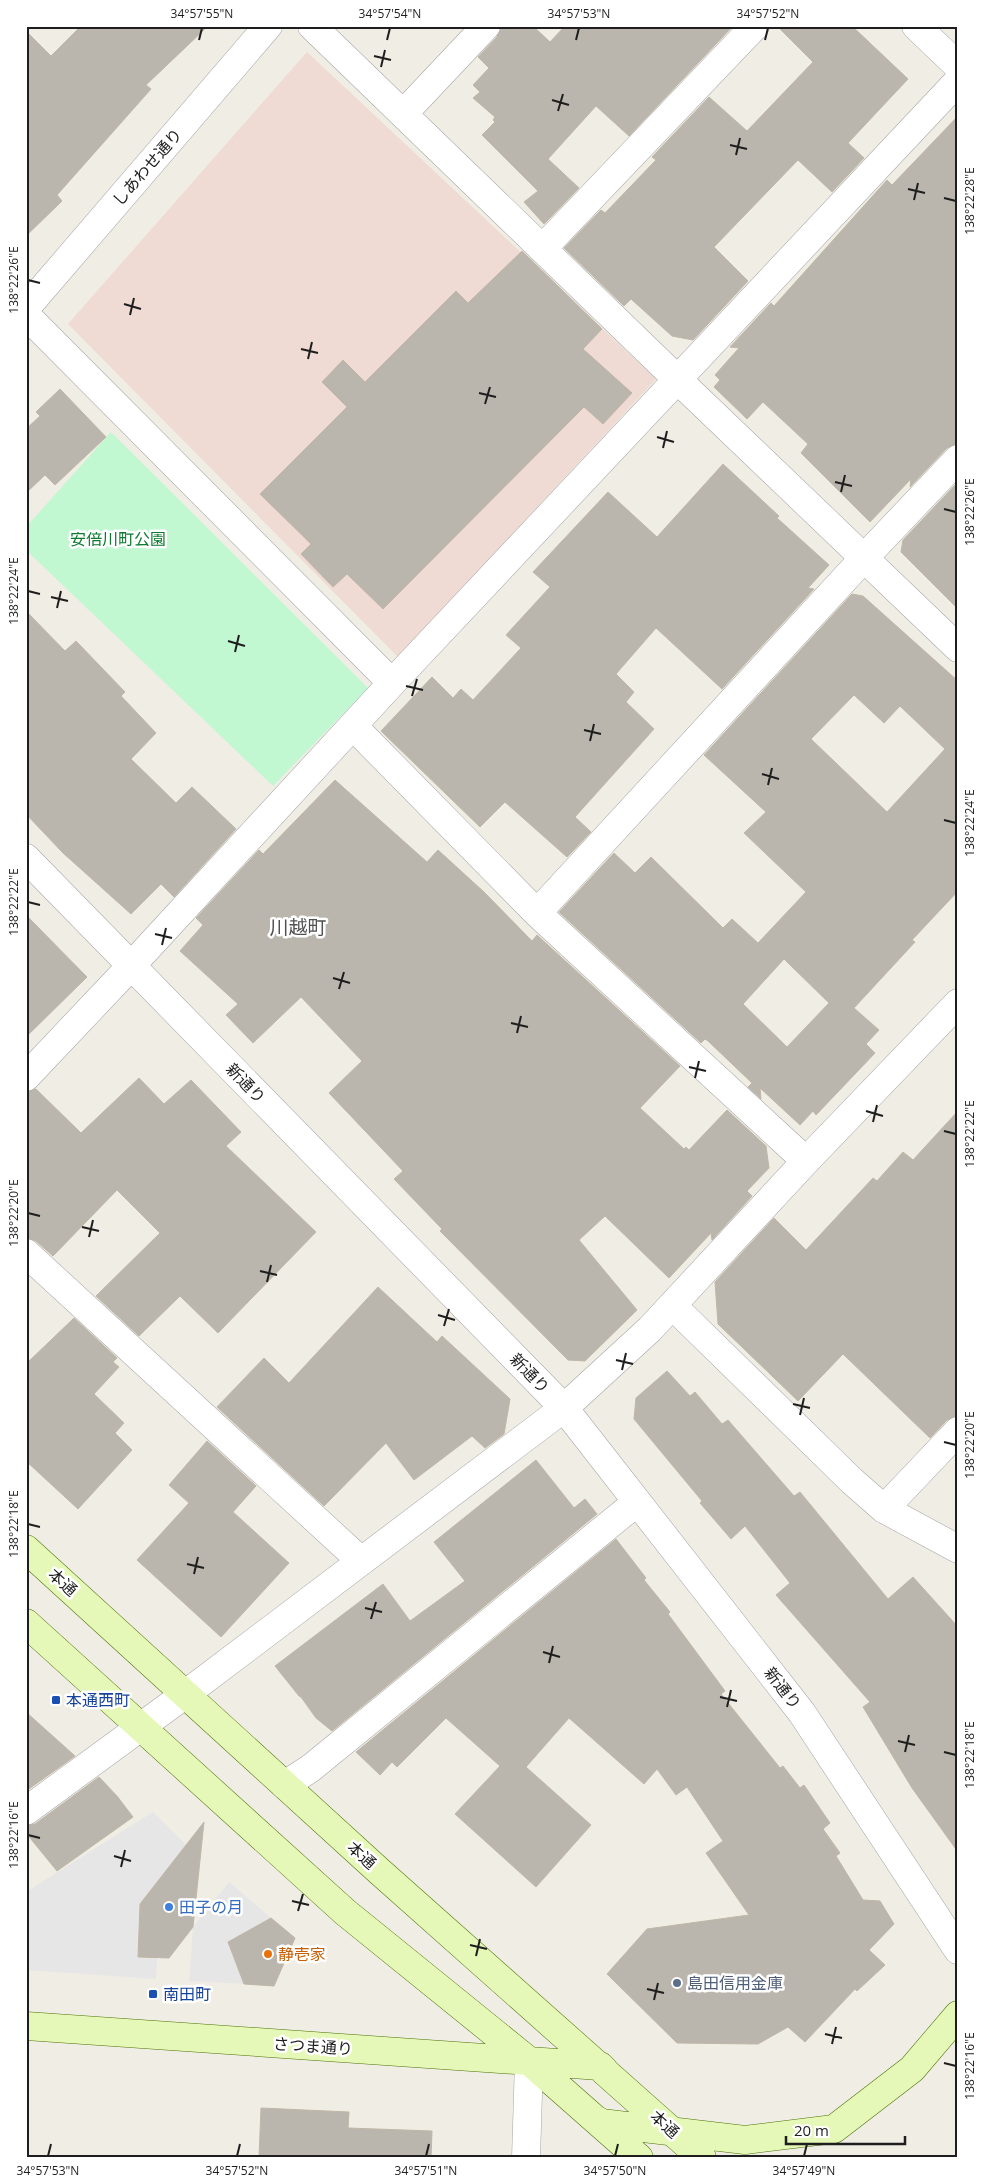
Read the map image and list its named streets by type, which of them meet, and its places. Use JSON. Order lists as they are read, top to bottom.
{
  "streets": {
    "main road": ["本通", "さつま通り"],
    "street": ["しあわせ通り", "新通り"]
  },
  "crossings": [
    ["本通", "さつま通り"]
  ],
  "districts": ["川越町"],
  "parks": ["安倍川町公園"],
  "places": {
    "transit": ["本通西町", "南田町"],
    "other": ["田子の月", "静壱家", "島田信用金庫"]
  },
  "scale_bar": "20 m",
  "coordinates": [
    "34°57'55\"N",
    "34°57'54\"N",
    "34°57'53\"N",
    "34°57'52\"N",
    "138°22'28\"E",
    "138°22'26\"E",
    "138°22'24\"E",
    "138°22'22\"E",
    "138°22'20\"E",
    "138°22'18\"E",
    "138°22'16\"E",
    "34°57'51\"N",
    "34°57'50\"N",
    "34°57'49\"N"
  ]
}
